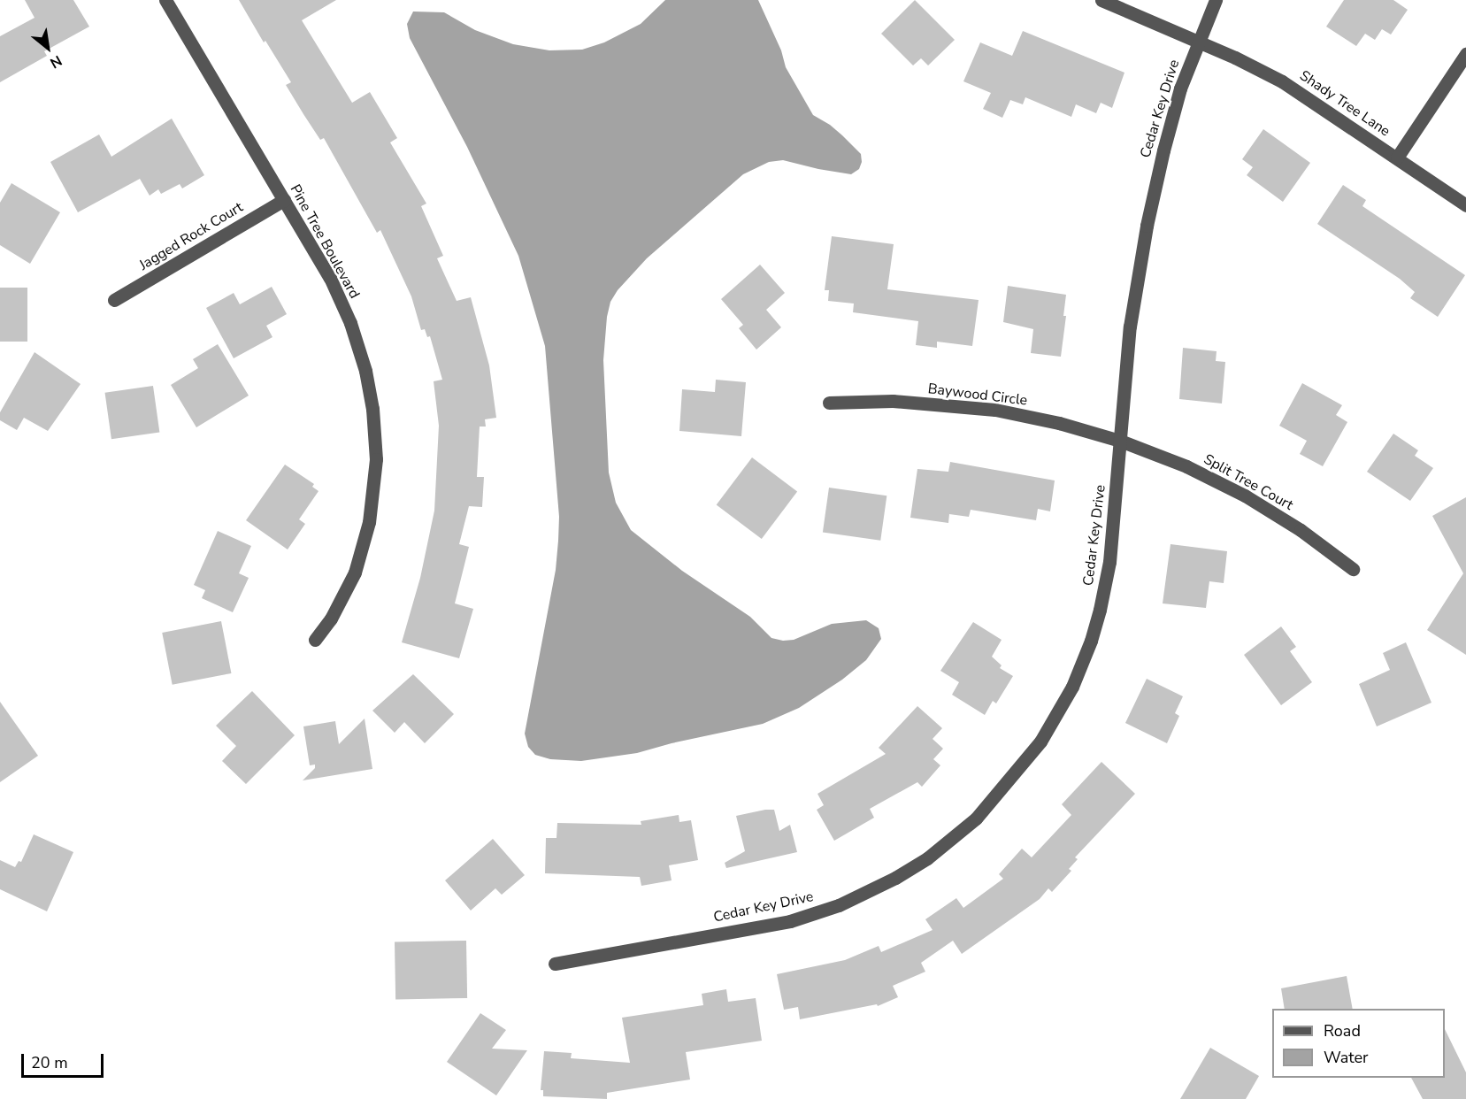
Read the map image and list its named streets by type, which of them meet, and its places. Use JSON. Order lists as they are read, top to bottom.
{
  "streets": {
    "street": [
      "Shady Tree Lane",
      "Cedar Key Drive",
      "Jagged Rock Court",
      "Pine Tree Boulevard",
      "Baywood Circle",
      "Split Tree Court"
    ]
  },
  "crossings": [
    ["Shady Tree Lane", "Cedar Key Drive"],
    ["Cedar Key Drive", "Baywood Circle"],
    ["Cedar Key Drive", "Split Tree Court"],
    ["Jagged Rock Court", "Pine Tree Boulevard"],
    ["Baywood Circle", "Split Tree Court"]
  ],
  "legend": ["Road", "Water"],
  "scale_bar": "20 m",
  "north": "bottom right"
}
